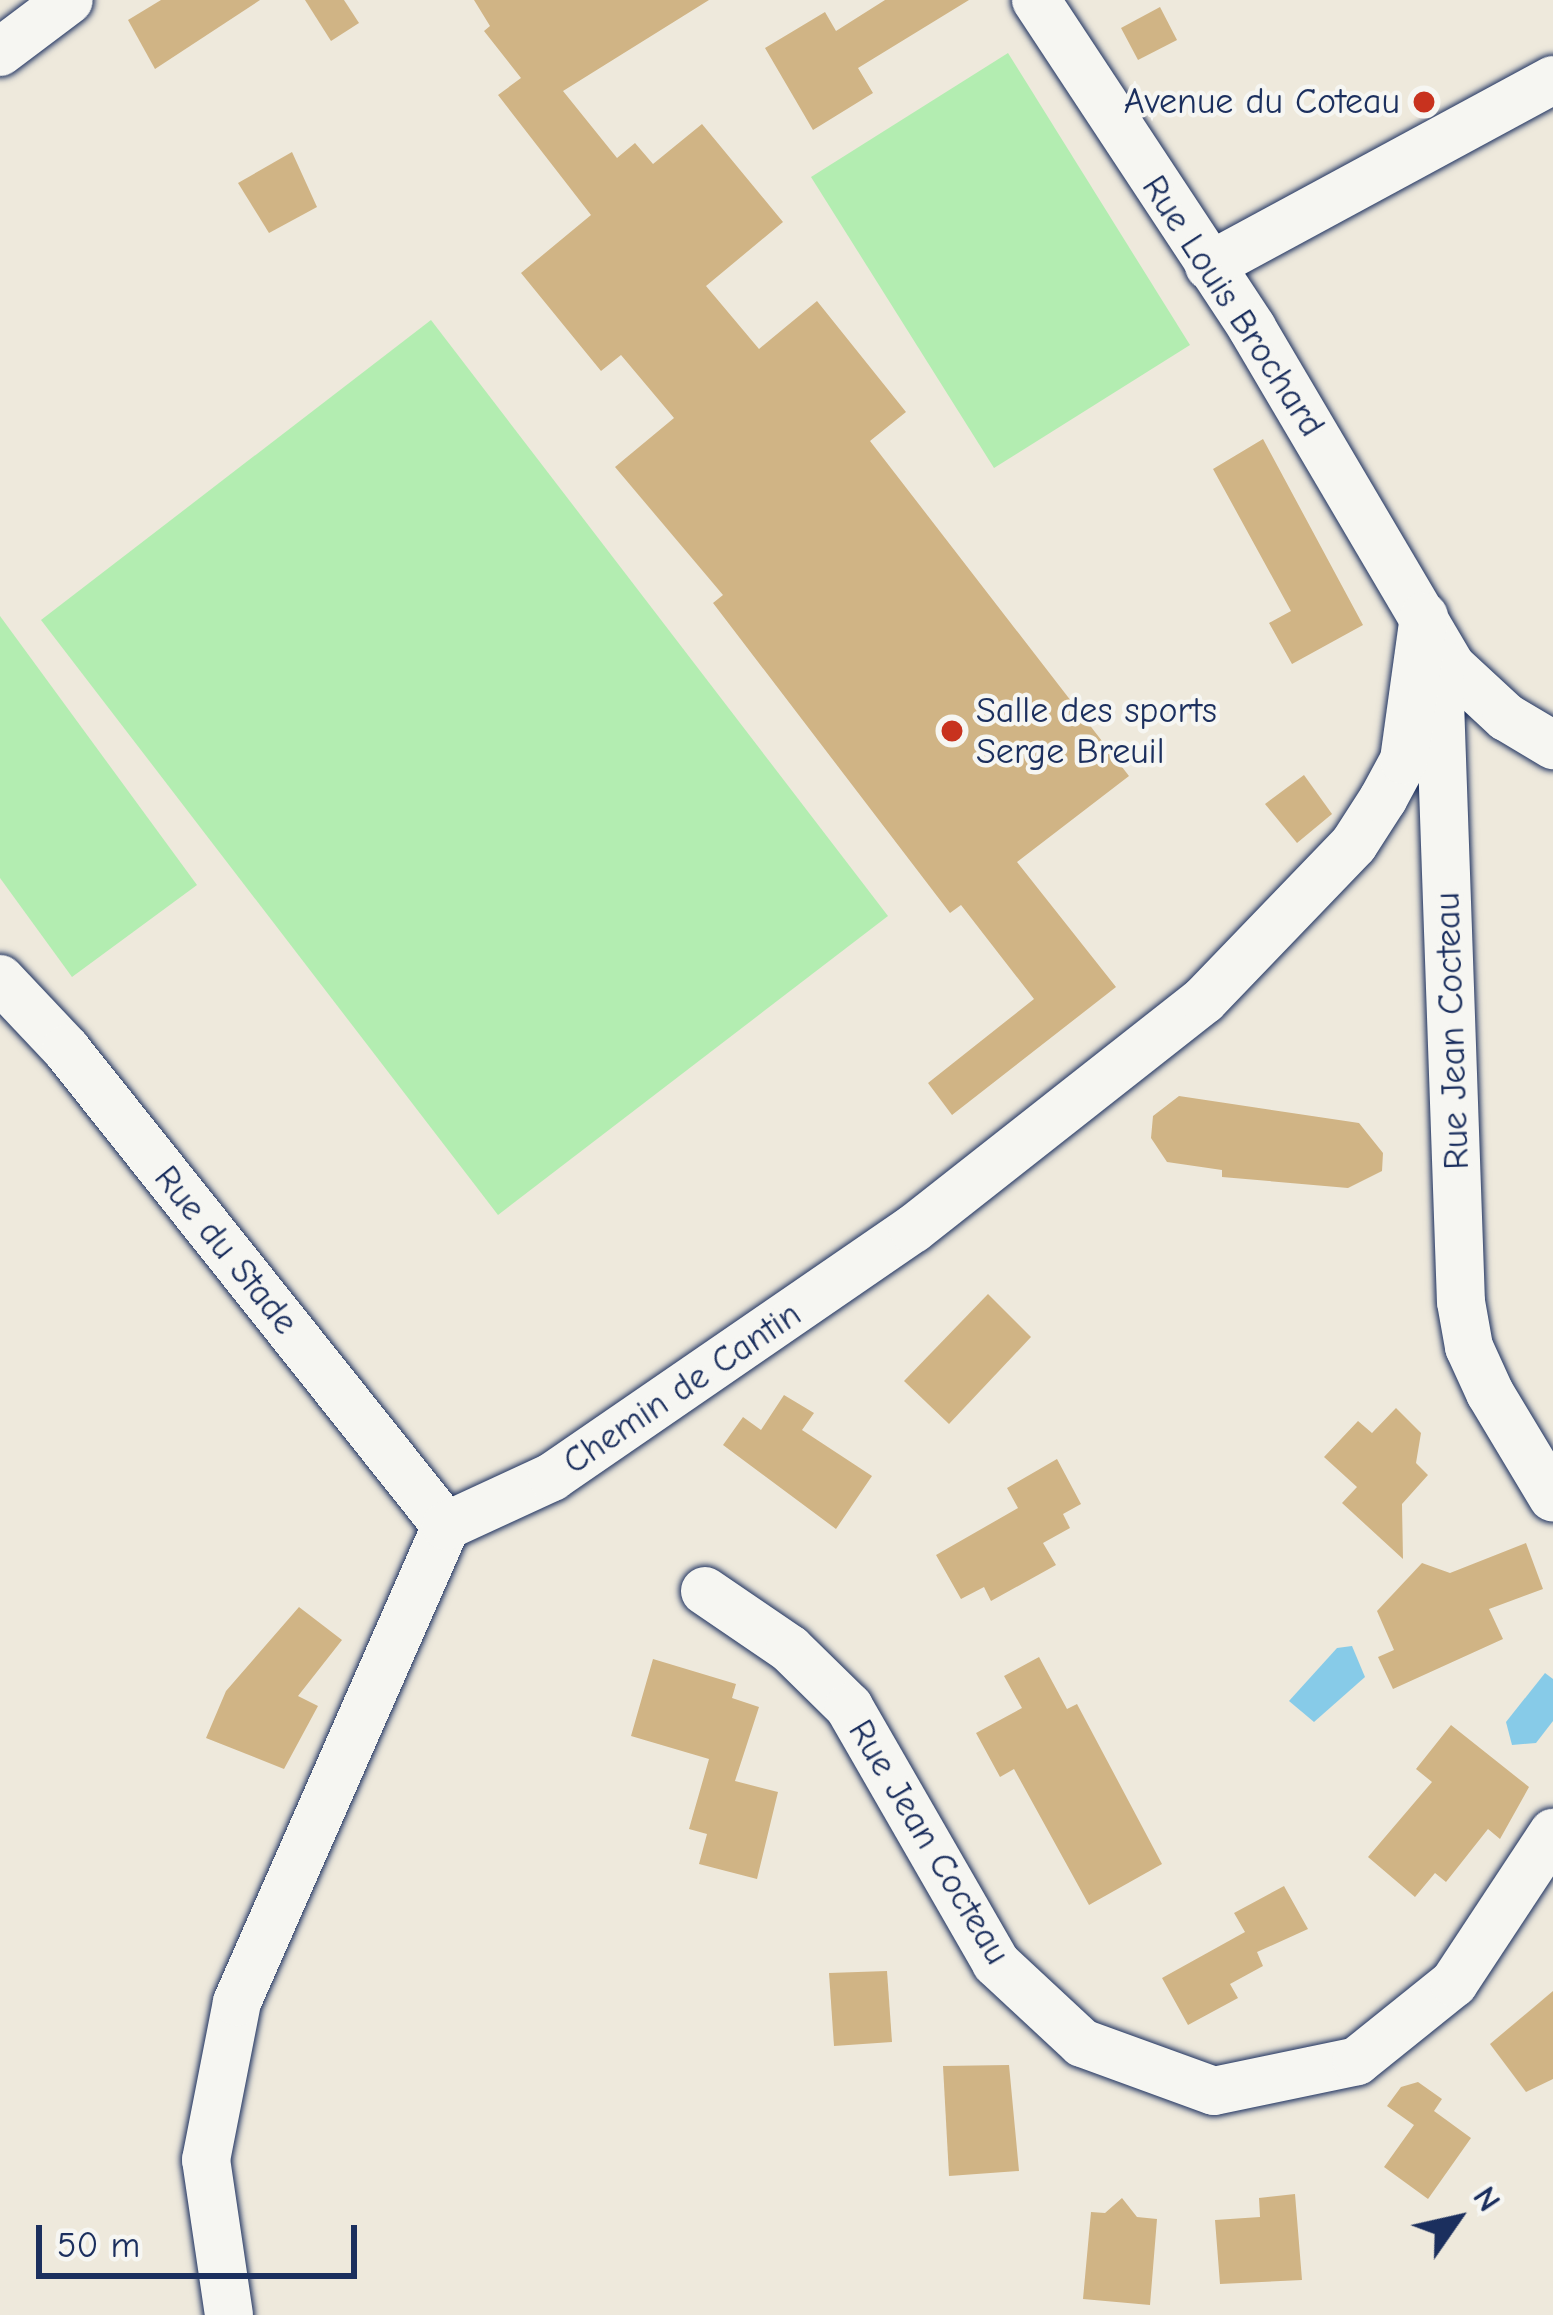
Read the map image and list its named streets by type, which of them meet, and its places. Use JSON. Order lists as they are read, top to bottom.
{
  "streets": {
    "street": [
      "Rue Louis Brochard",
      "Rue Jean Cocteau",
      "Rue du Stade",
      "Chemin de Cantin"
    ]
  },
  "crossings": [
    ["Rue Louis Brochard", "Rue Jean Cocteau"],
    ["Rue Louis Brochard", "Chemin de Cantin"],
    ["Rue Jean Cocteau", "Chemin de Cantin"],
    ["Rue du Stade", "Chemin de Cantin"]
  ],
  "places": ["Avenue du Coteau", "Salle des sports Serge Breuil"],
  "scale_bar": "50 m",
  "north": "top right"
}
